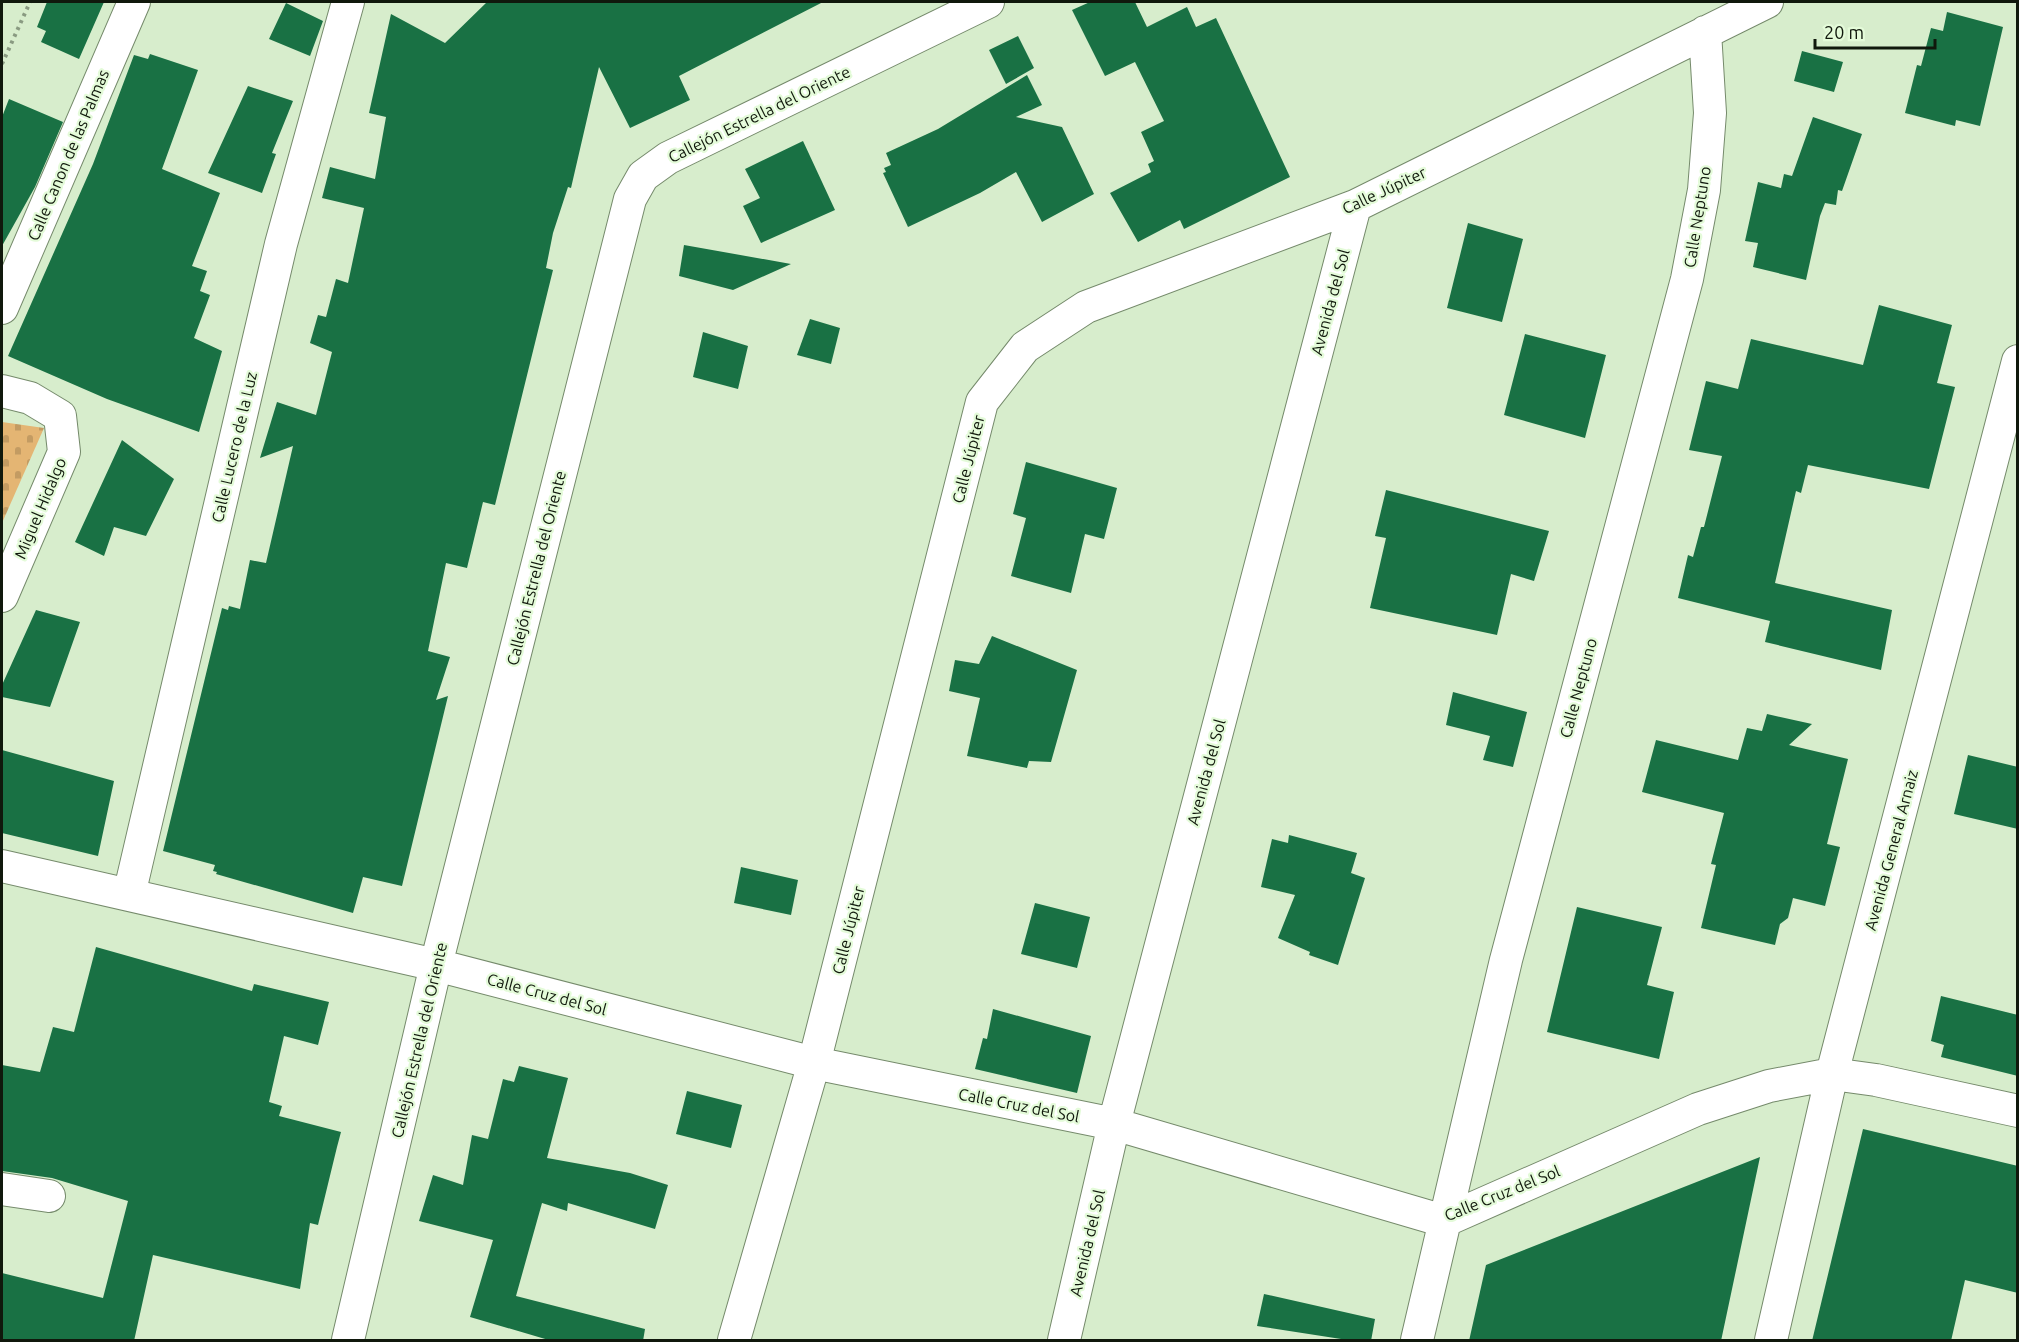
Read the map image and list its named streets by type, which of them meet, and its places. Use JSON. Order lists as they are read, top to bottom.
{
  "streets": {
    "street": [
      "Callejón Estrella del Oriente",
      "Calle Canon de las Palmas",
      "Calle Júpiter",
      "Calle Neptuno",
      "Avenida del Sol",
      "Calle Lucero de la Luz",
      "Miguel Hidalgo",
      "Avenida General Arnaiz",
      "Calle Cruz del Sol"
    ]
  },
  "crossings": [
    ["Callejón Estrella del Oriente", "Calle Cruz del Sol"],
    ["Calle Júpiter", "Calle Neptuno"],
    ["Calle Júpiter", "Avenida del Sol"],
    ["Calle Júpiter", "Calle Cruz del Sol"],
    ["Calle Neptuno", "Calle Cruz del Sol"],
    ["Avenida del Sol", "Calle Cruz del Sol"],
    ["Calle Lucero de la Luz", "Calle Cruz del Sol"],
    ["Avenida General Arnaiz", "Calle Cruz del Sol"]
  ],
  "scale_bar": "20 m"
}
